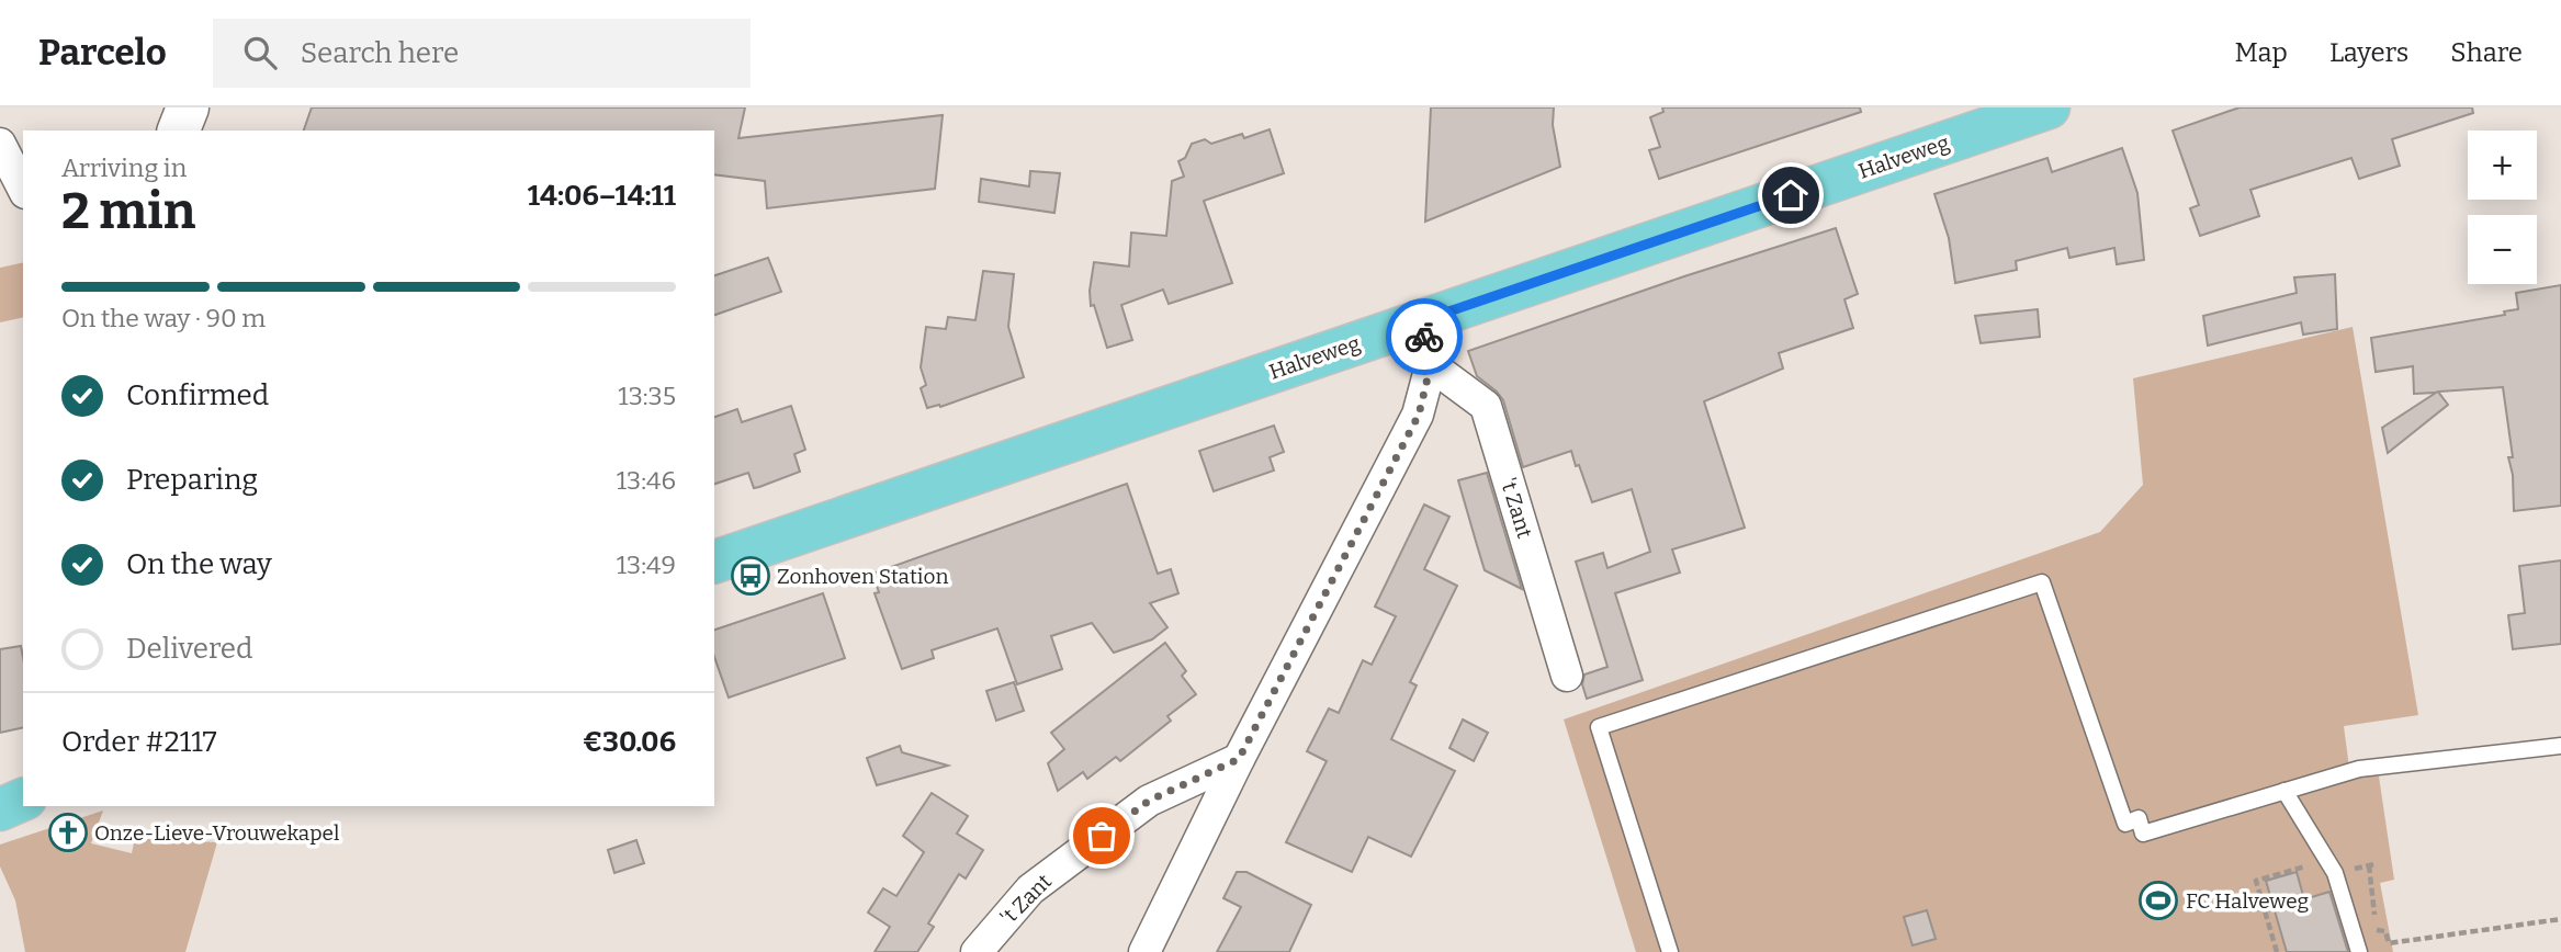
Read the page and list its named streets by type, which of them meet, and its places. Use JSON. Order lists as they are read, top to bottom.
{
  "streets": {
    "main road": ["Halveweg"],
    "street": ["'t Zant"]
  },
  "places": {
    "bus stop": ["Zonhoven Station"],
    "church": ["Onze-Lieve-Vrouwekapel"],
    "sports": ["FC Halveweg"]
  },
  "page": {
    "header": "Parcelo",
    "search": "Search here",
    "nav": ["Map", "Layers", "Share"],
    "map_buttons": ["+", "−"],
    "heading": ["2 min", "Arriving in", "14:06–14:11"],
    "panel": ["Order #2117", "€30.06"],
    "bar": "On the way · 90 m",
    "list": [
      ["Confirmed", "13:35"],
      ["Preparing", "13:46"],
      ["On the way", "13:49"],
      "Delivered"
    ]
  }
}
